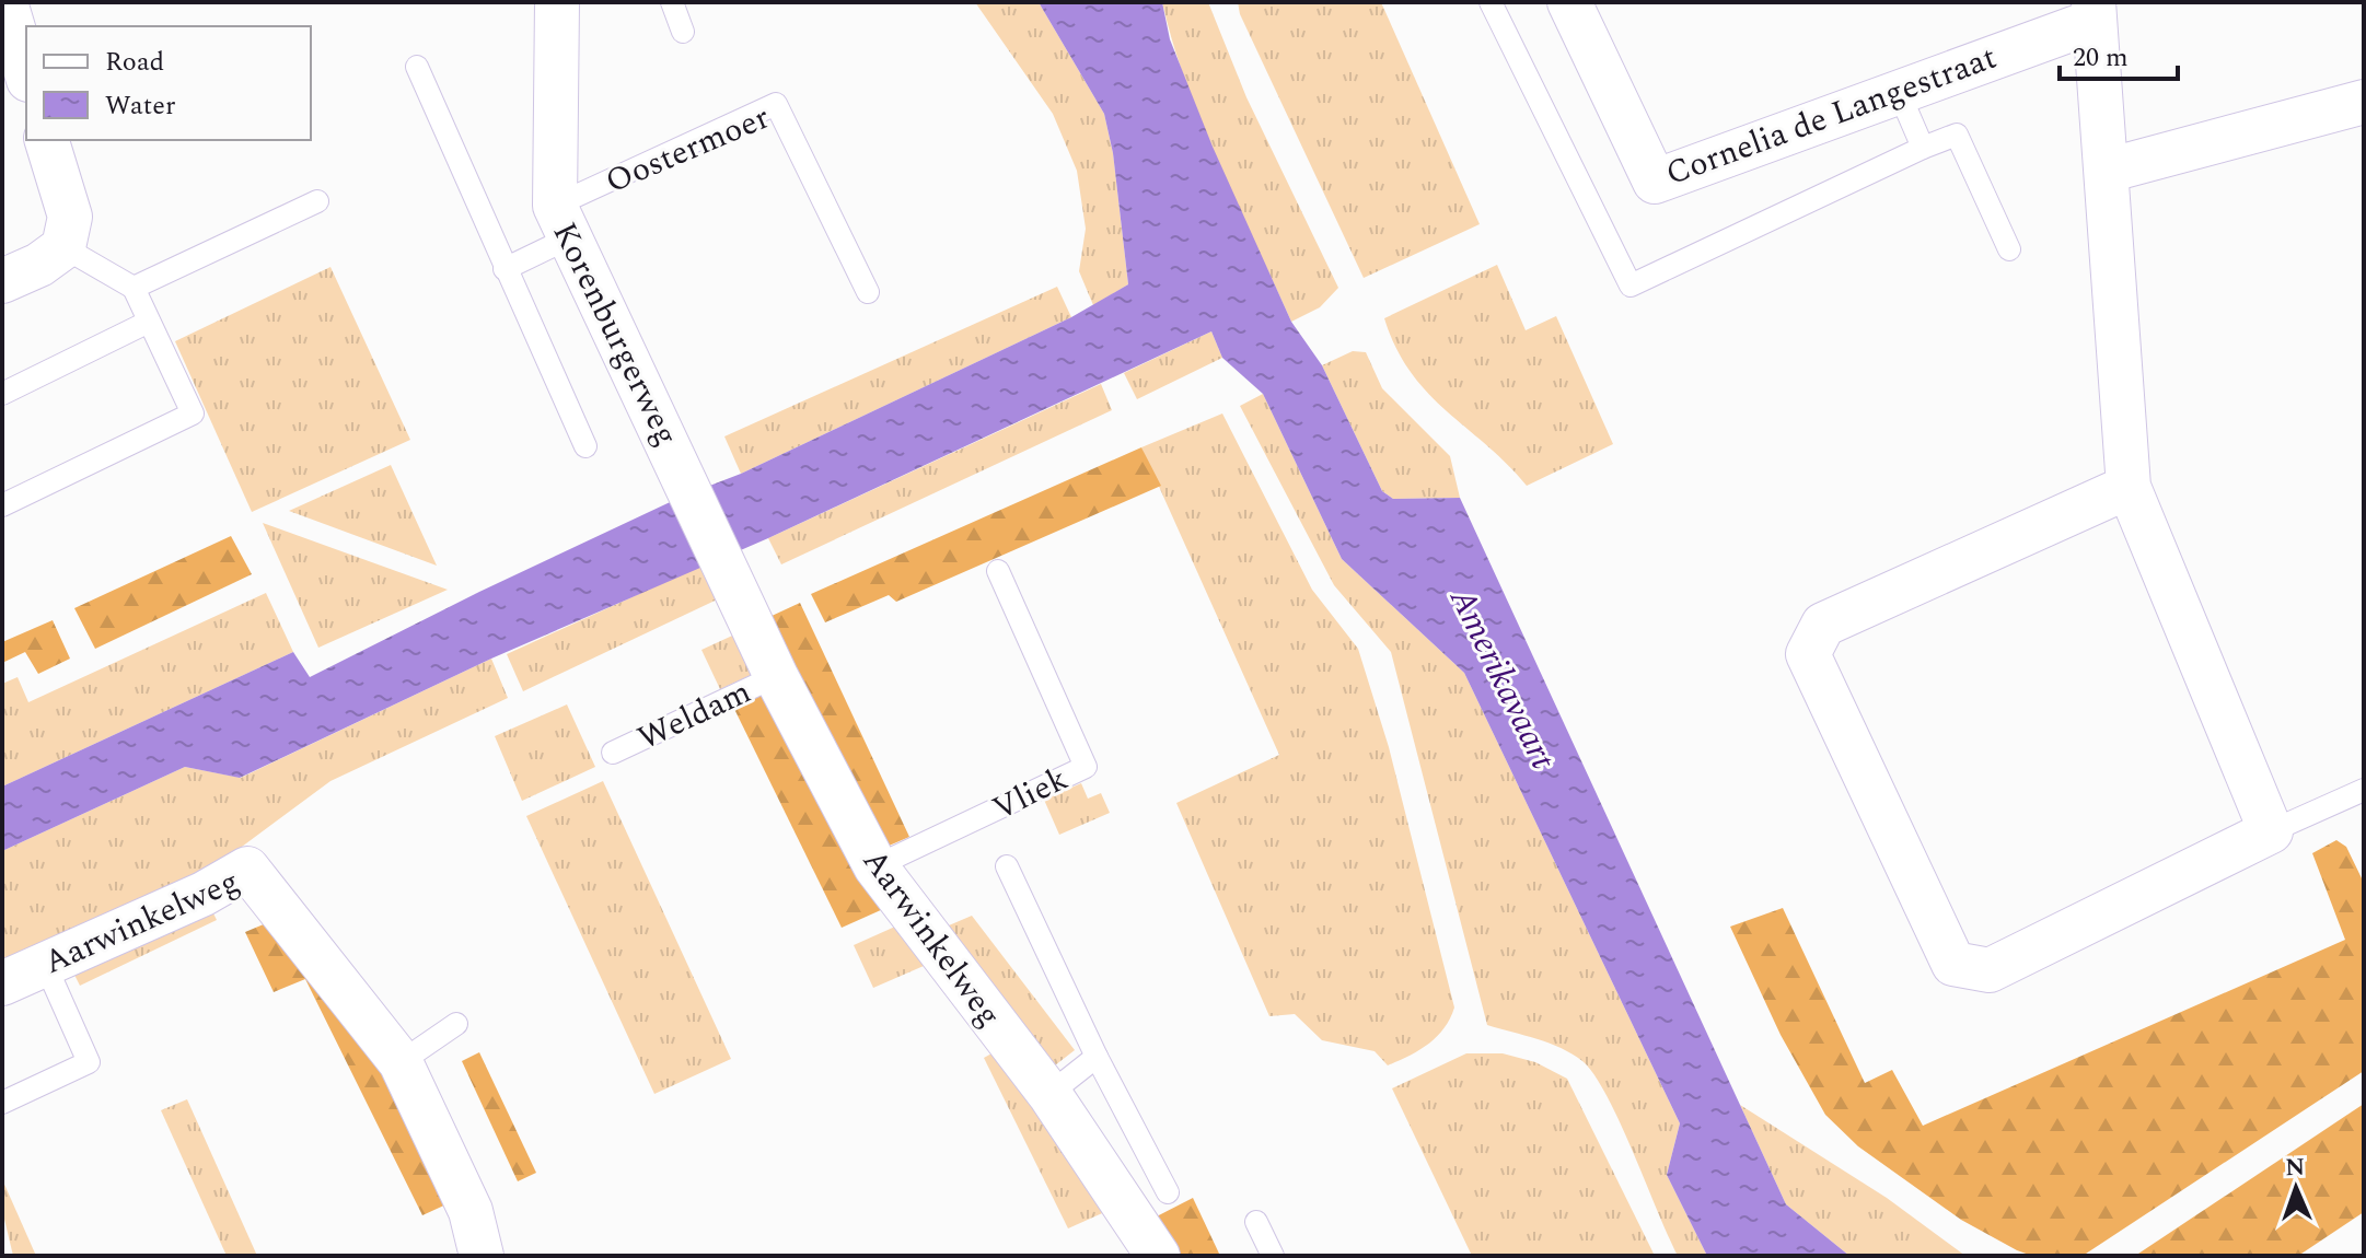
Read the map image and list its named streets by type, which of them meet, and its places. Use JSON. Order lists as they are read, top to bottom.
{
  "streets": {
    "street": ["Cornelia de Langestraat", "Korenburgerweg", "Aarwinkelweg"],
    "lane": ["Oostermoer", "Weldam", "Vliek"]
  },
  "crossings": [
    ["Oostermoer", "Korenburgerweg"],
    ["Korenburgerweg", "Aarwinkelweg"],
    ["Weldam", "Aarwinkelweg"],
    ["Vliek", "Aarwinkelweg"]
  ],
  "water": ["Amerikavaart"],
  "legend": ["Road", "Water"],
  "scale_bar": "20 m",
  "north": "top"
}
